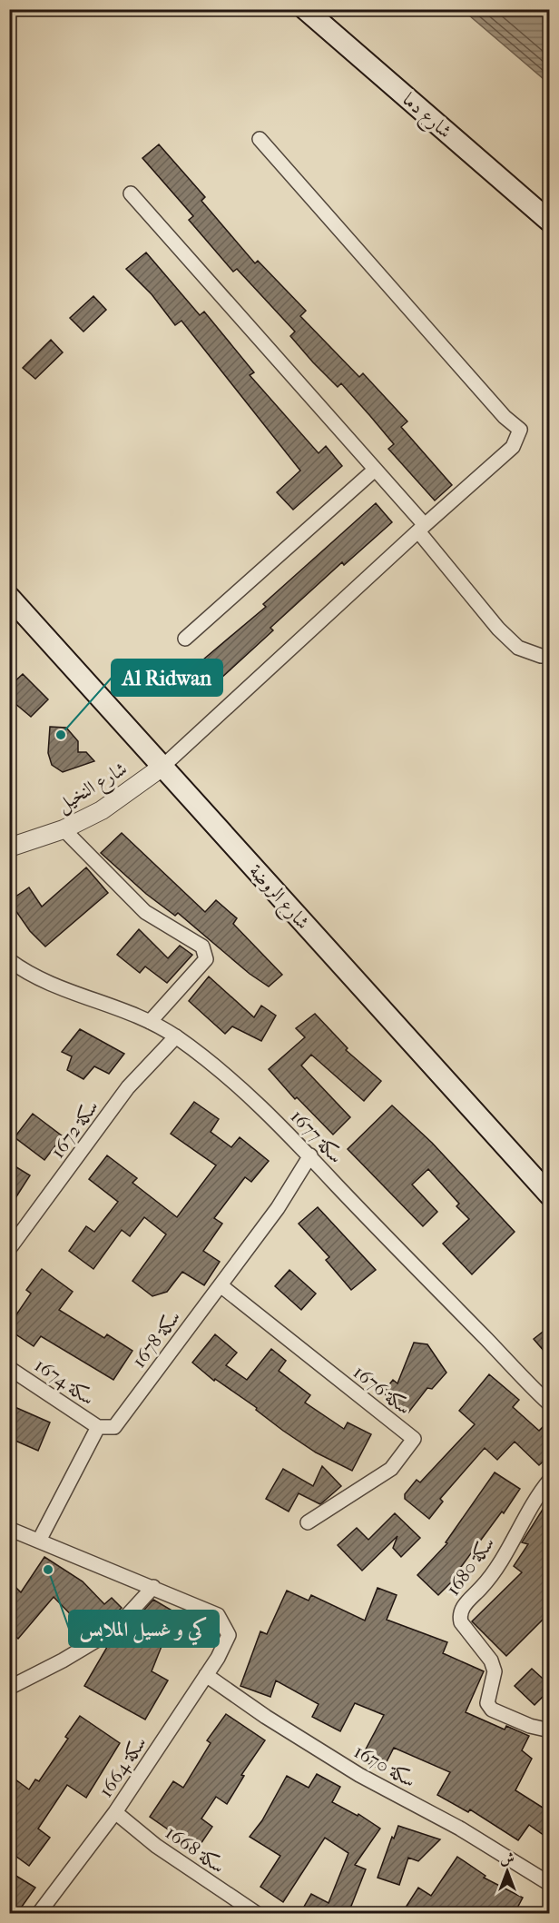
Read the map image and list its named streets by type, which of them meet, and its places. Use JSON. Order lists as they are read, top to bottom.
{
  "streets": {
    "main road": ["شارع دما", "شارع الروضة"],
    "street": [
      "شارع النخيل",
      "سكة 1672",
      "سكة 1677",
      "سكة 1678",
      "سكة 1674",
      "سكة 1676",
      "سكة 1680",
      "سكة 1670",
      "سكة 1664",
      "سكة 1668"
    ]
  },
  "crossings": [
    ["شارع النخيل", "شارع الروضة"],
    ["سكة 1672", "سكة 1677"],
    ["سكة 1677", "سكة 1678"],
    ["سكة 1678", "سكة 1674"],
    ["سكة 1678", "سكة 1676"],
    ["سكة 1670", "سكة 1664"],
    ["سكة 1664", "سكة 1668"]
  ],
  "places": ["Al Ridwan", "كي و غسيل الملابس"],
  "north": "top"
}
